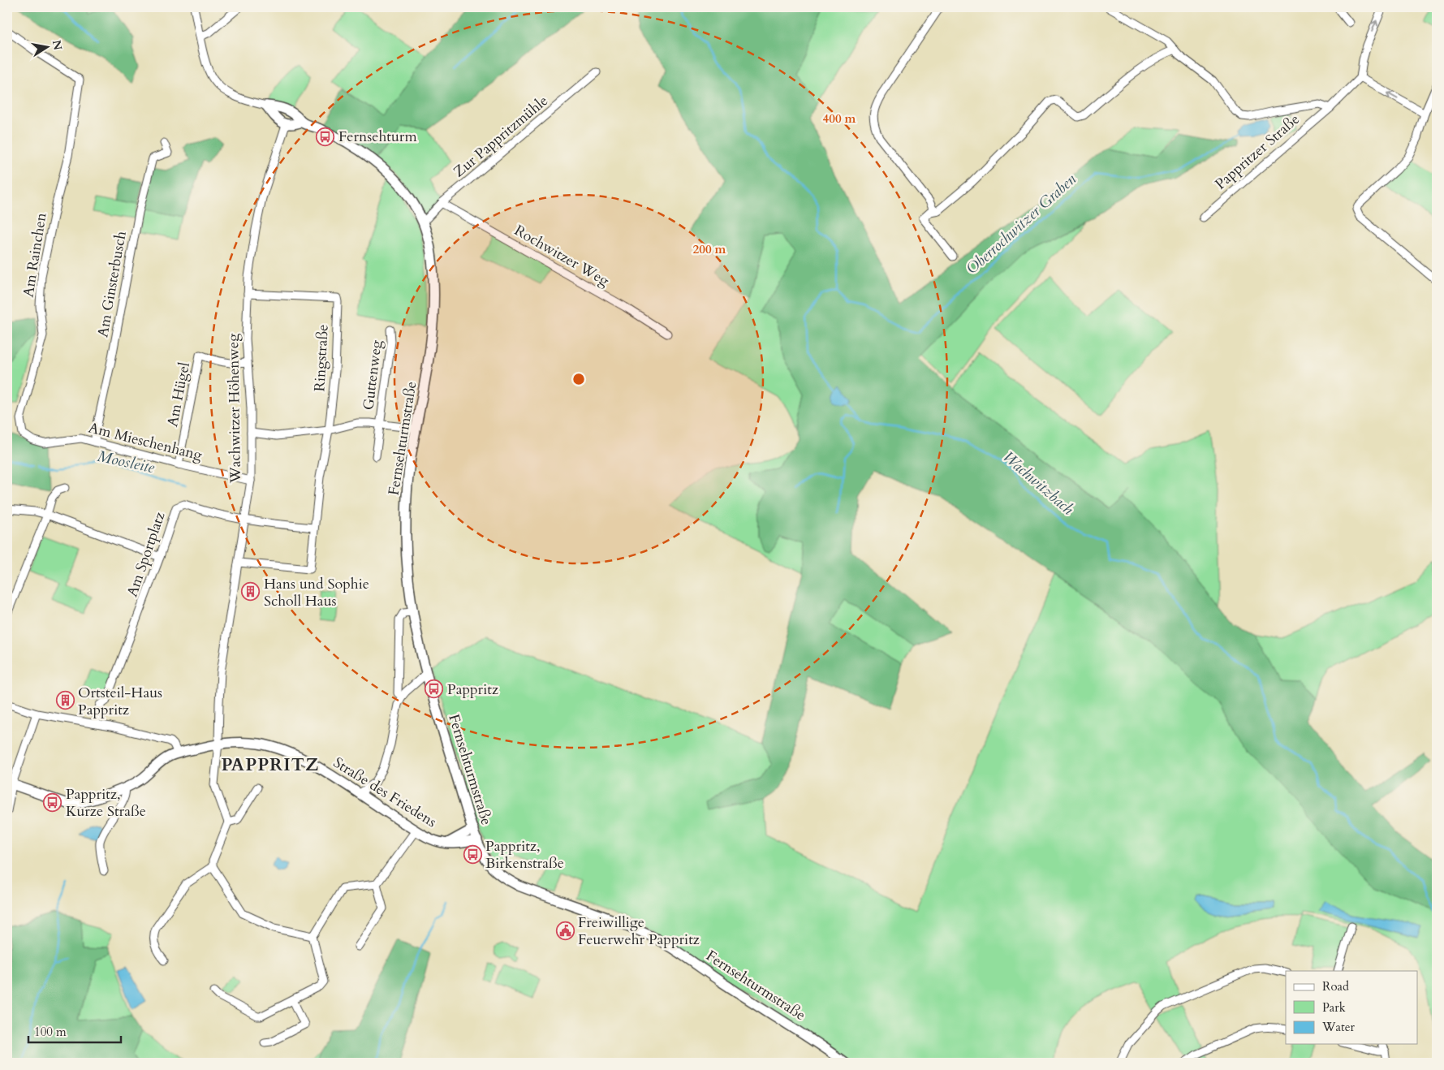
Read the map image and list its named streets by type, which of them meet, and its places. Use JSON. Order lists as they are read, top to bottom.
{
  "streets": {
    "street": [
      "Zur Pappritzmühle",
      "Pappritzer Straße",
      "Am Rainchen",
      "Rochwitzer Weg",
      "Am Ginsterbusch",
      "Ringstraße",
      "Guttenweg",
      "Am Hügel",
      "Wachwitzer Höhenweg",
      "Fernsehturmstraße",
      "Am Mieschenhang",
      "Am Sportplatz",
      "Straße des Friedens"
    ]
  },
  "crossings": [
    ["Zur Pappritzmühle", "Rochwitzer Weg"],
    ["Zur Pappritzmühle", "Fernsehturmstraße"],
    ["Am Rainchen", "Am Mieschenhang"],
    ["Am Ginsterbusch", "Am Mieschenhang"],
    ["Ringstraße", "Guttenweg"],
    ["Ringstraße", "Wachwitzer Höhenweg"],
    ["Guttenweg", "Fernsehturmstraße"],
    ["Am Hügel", "Wachwitzer Höhenweg"],
    ["Am Hügel", "Am Mieschenhang"],
    ["Wachwitzer Höhenweg", "Am Mieschenhang"],
    ["Wachwitzer Höhenweg", "Am Sportplatz"],
    ["Wachwitzer Höhenweg", "Straße des Friedens"],
    ["Fernsehturmstraße", "Straße des Friedens"]
  ],
  "districts": ["PAPPRITZ"],
  "water": ["Oberrochwitzer Graben", "Moosleite", "Wachwitzbach"],
  "places": {
    "bus stop": [
      "Fernsehturm",
      "Pappritz",
      "Pappritz, Kurze Straße",
      "Pappritz, Birkenstraße"
    ],
    "building": ["Hans und Sophie Scholl Haus", "Ortsteil-Haus Pappritz"],
    "public building": ["Freiwillige Feuerwehr Pappritz"]
  },
  "legend": ["Road", "Park", "Water"],
  "scale_bar": "100 m",
  "north": "right",
  "rings": ["400 m", "200 m"]
}
